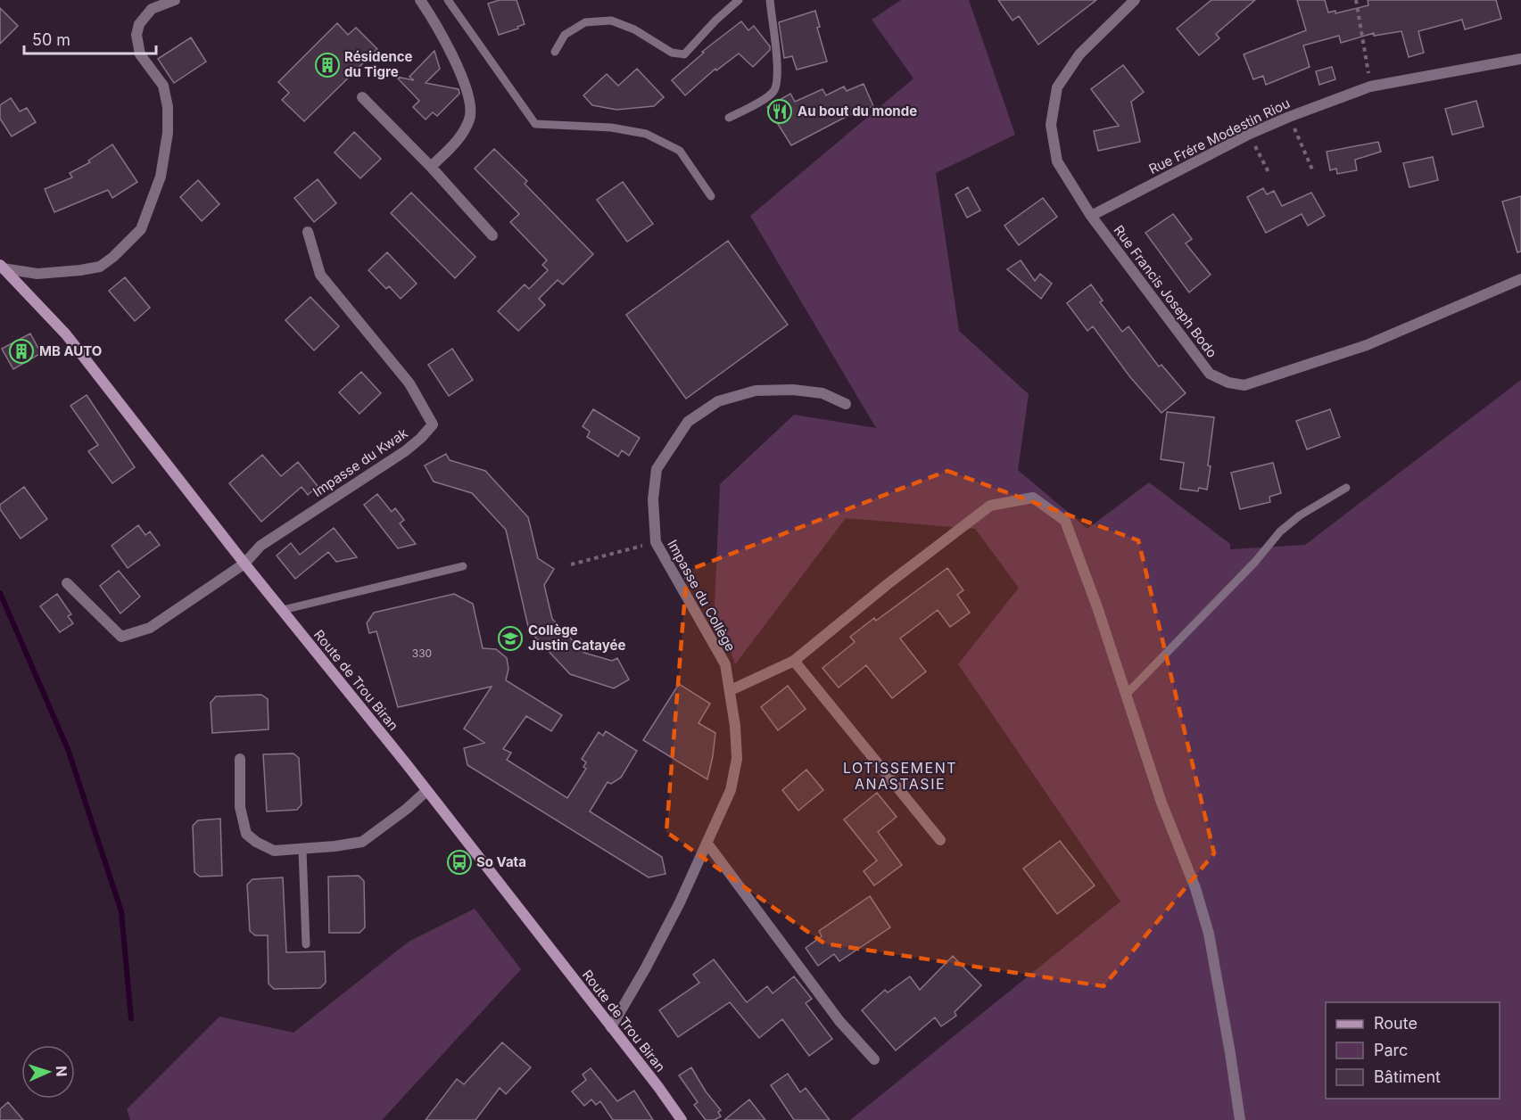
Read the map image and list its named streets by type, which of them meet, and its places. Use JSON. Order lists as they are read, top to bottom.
{
  "streets": {
    "main road": ["Route de Trou Biran"],
    "street": [
      "Rue Frére Modestin Riou",
      "Rue Francis Joseph Bodo",
      "Impasse du Kwak",
      "Impasse du Collège"
    ]
  },
  "crossings": [
    ["Rue Frére Modestin Riou", "Rue Francis Joseph Bodo"],
    ["Impasse du Kwak", "Route de Trou Biran"],
    ["Impasse du Collège", "Route de Trou Biran"]
  ],
  "districts": ["LOTISSEMENT ANASTASIE"],
  "places": {
    "building": ["Résidence du Tigre", "MB AUTO"],
    "restaurant": ["Au bout du monde"],
    "school or university": ["Collège Justin Catayée"],
    "bus stop": ["So Vata"]
  },
  "house_numbers": ["330"],
  "legend": ["Route", "Parc", "Bâtiment"],
  "scale_bar": "50 m",
  "north": "right"
}
